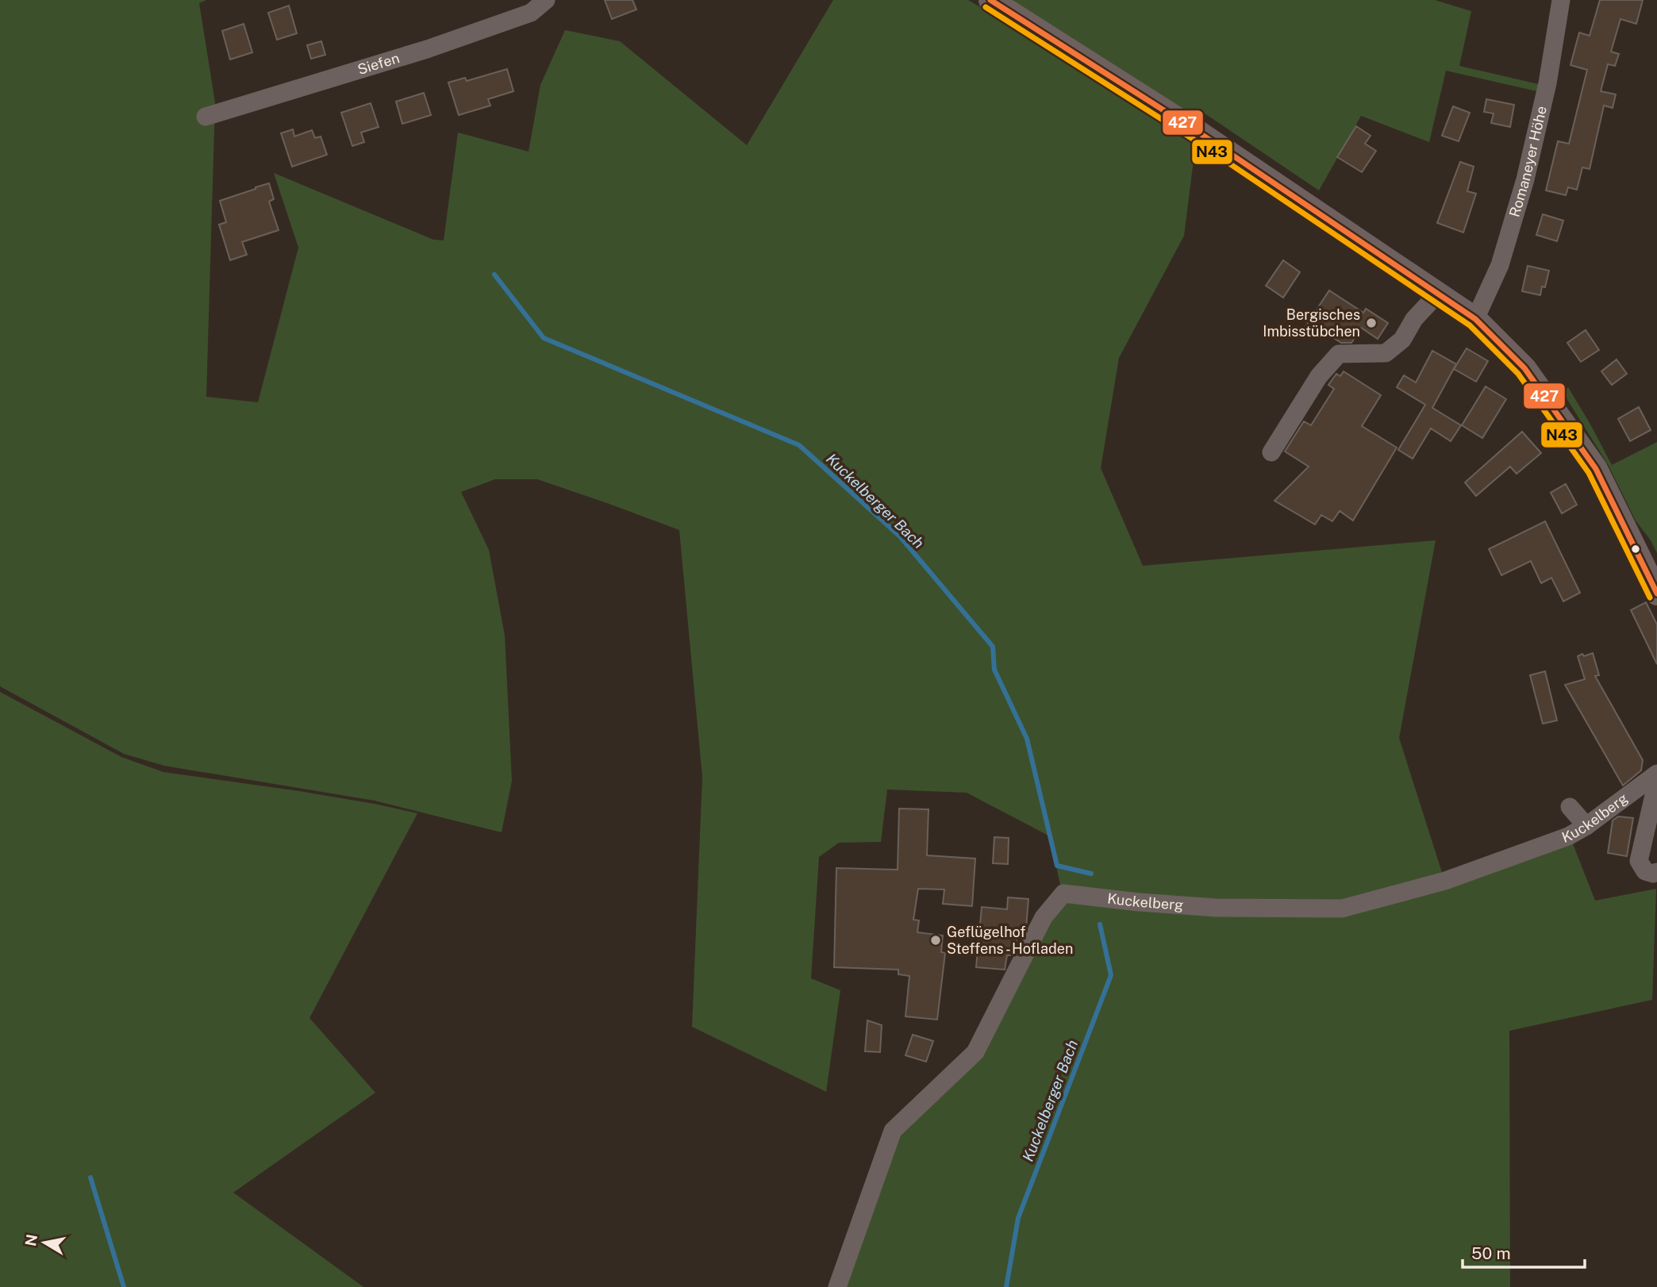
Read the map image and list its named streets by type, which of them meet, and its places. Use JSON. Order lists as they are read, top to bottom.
{
  "streets": {
    "street": ["Siefen", "Romaneyer Höhe", "Kuckelberg"]
  },
  "water": ["Kuckelberger Bach"],
  "places": ["Bergisches Imbisstübchen", "Geflügelhof Steffens - Hofladen"],
  "lines": ["transit line 427", "transit line N43"],
  "scale_bar": "50 m",
  "north": "left"
}
